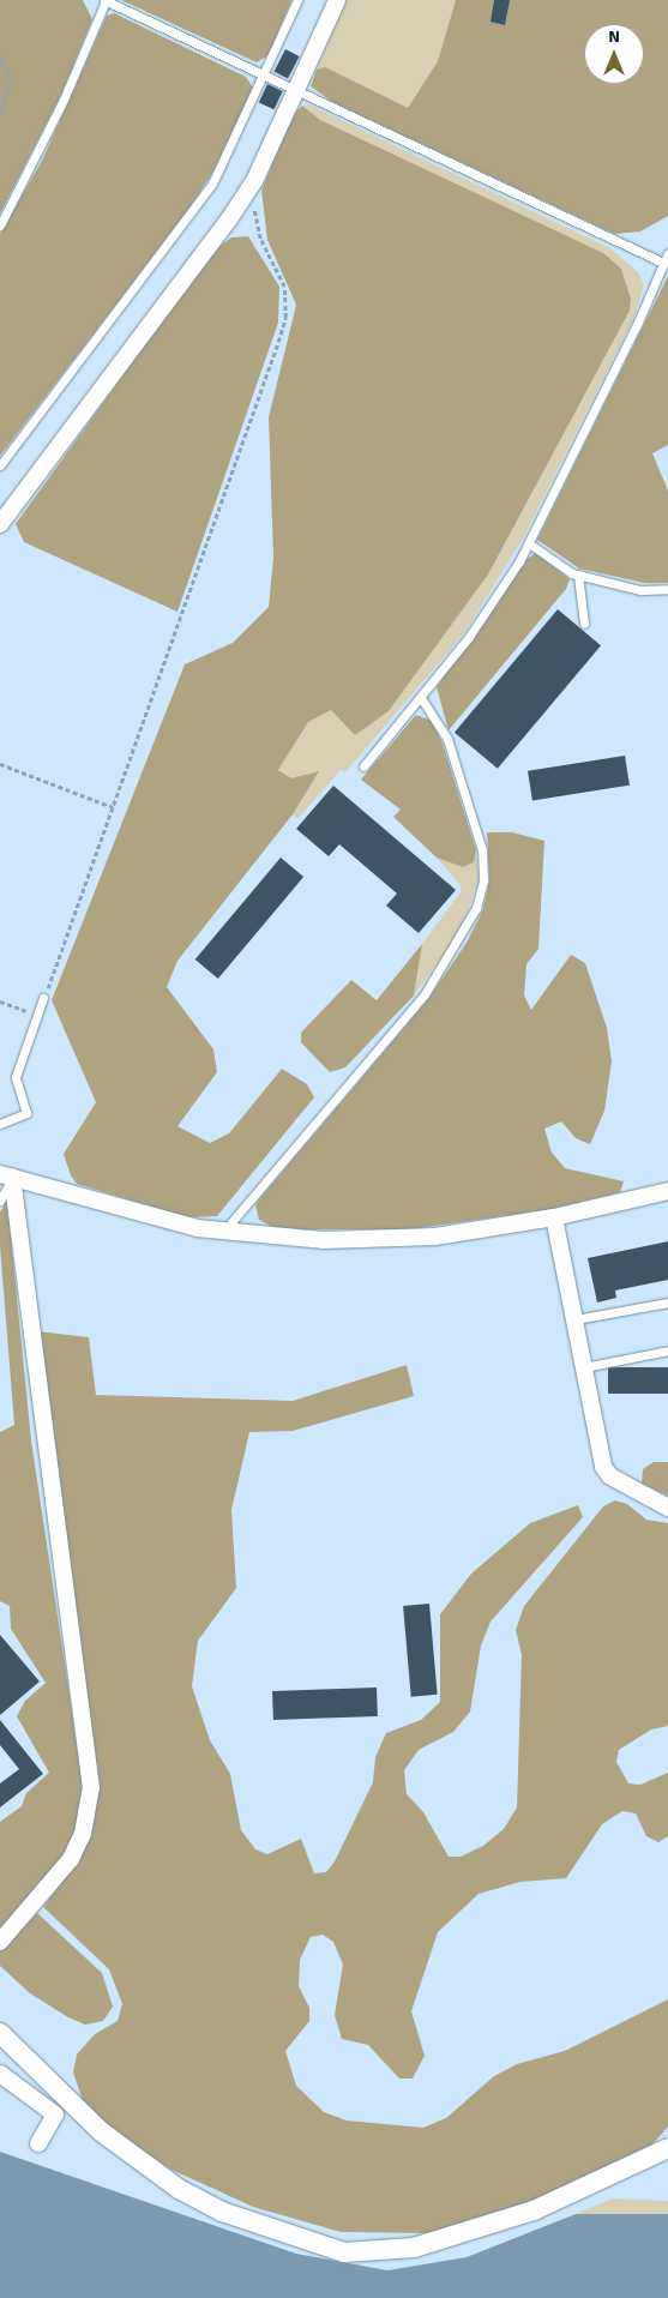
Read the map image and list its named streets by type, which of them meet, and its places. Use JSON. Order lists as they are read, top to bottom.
{
  "north": "top"
}
